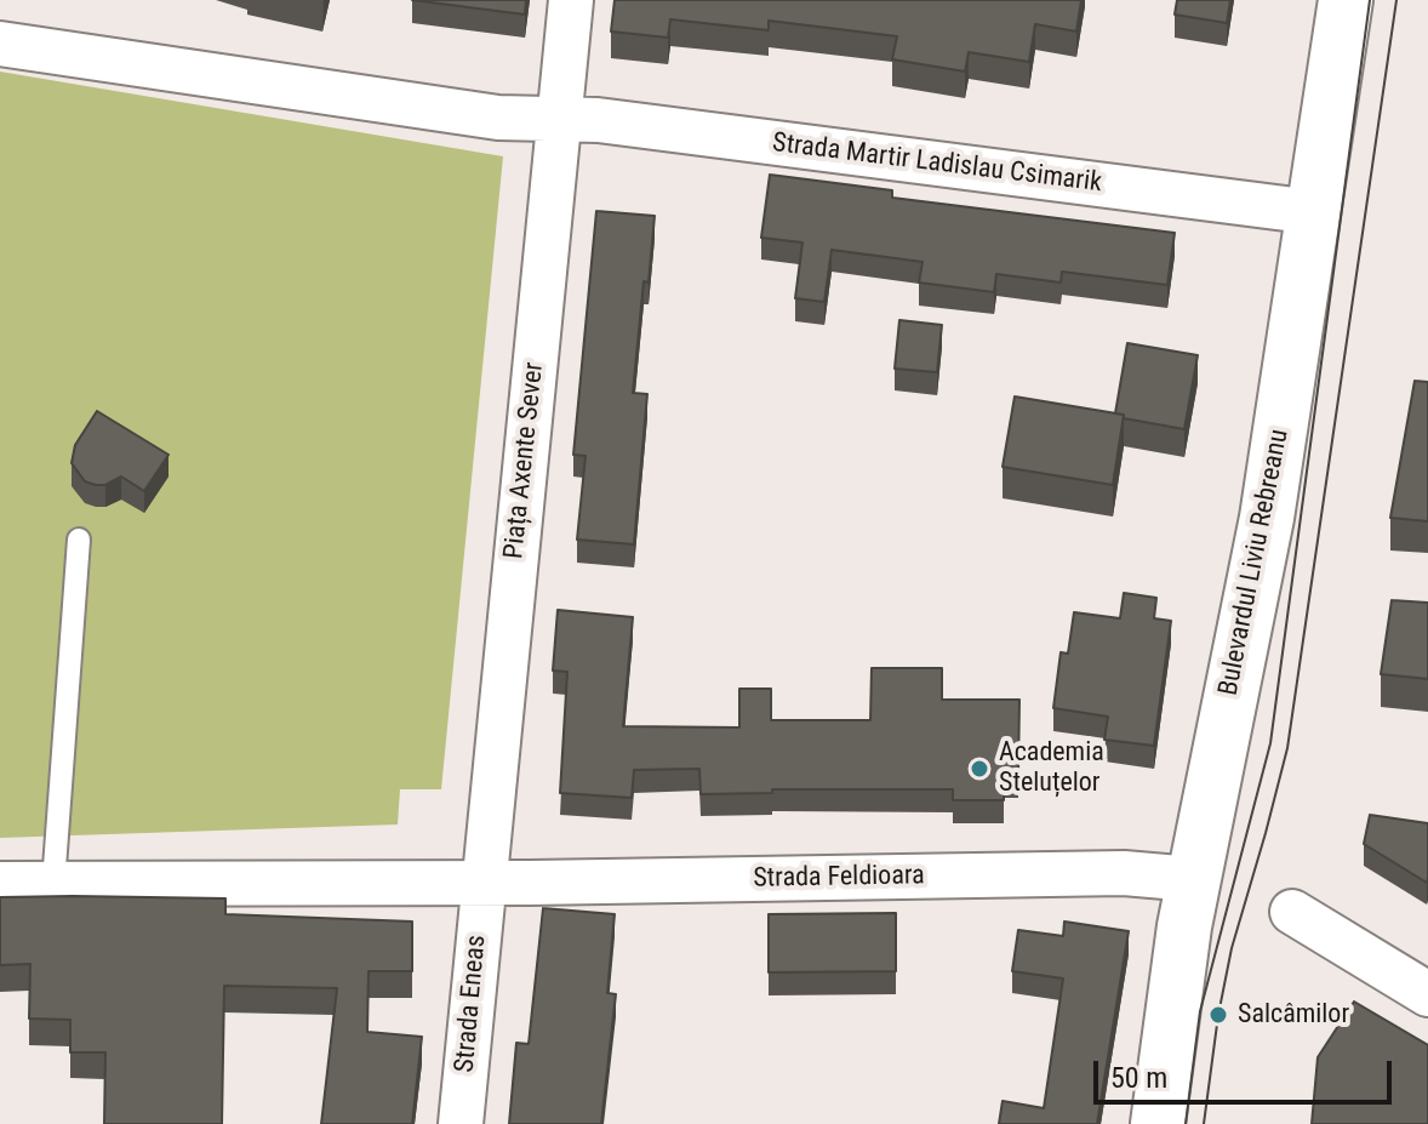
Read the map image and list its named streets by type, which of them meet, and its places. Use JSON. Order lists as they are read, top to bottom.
{
  "streets": {
    "main road": ["Bulevardul Liviu Rebreanu"],
    "street": [
      "Strada Martir Ladislau Csimarik",
      "Piața Axente Sever",
      "Strada Feldioara",
      "Strada Eneas"
    ]
  },
  "crossings": [
    ["Strada Martir Ladislau Csimarik", "Piața Axente Sever"],
    ["Strada Martir Ladislau Csimarik", "Bulevardul Liviu Rebreanu"],
    ["Piața Axente Sever", "Strada Feldioara"],
    ["Piața Axente Sever", "Strada Eneas"],
    ["Bulevardul Liviu Rebreanu", "Strada Feldioara"],
    ["Strada Feldioara", "Strada Eneas"]
  ],
  "places": ["Academia Steluțelor", "Salcâmilor"],
  "scale_bar": "50 m"
}
